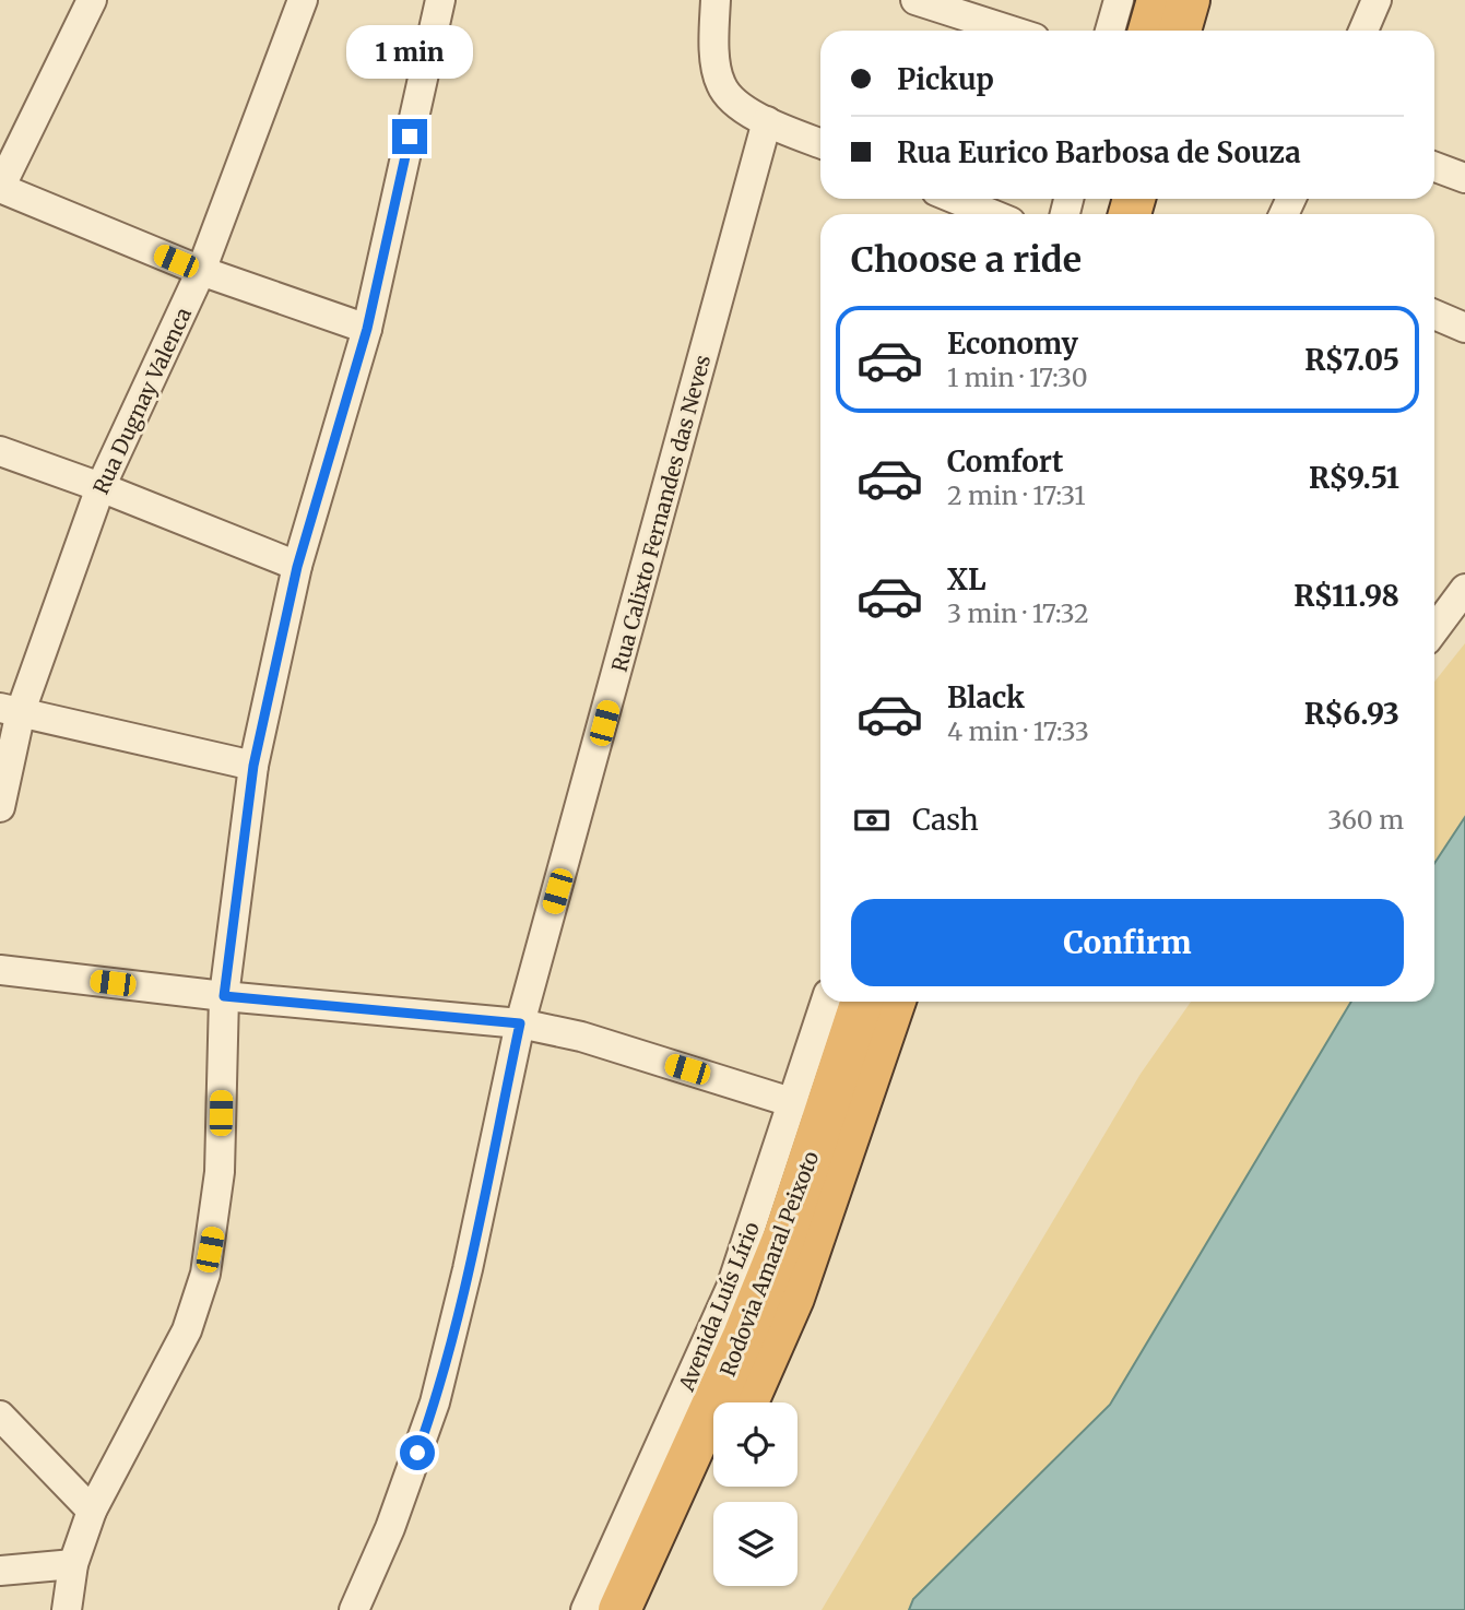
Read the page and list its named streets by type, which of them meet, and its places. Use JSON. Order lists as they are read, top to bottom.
{
  "streets": {
    "highway": ["Rodovia Amaral Peixoto"],
    "street": ["Rua Dugnay Valenca", "Rua Calixto Fernandes das Neves", "Avenida Luís Lírio"]
  },
  "page": {
    "bubble": "1 min",
    "banner": ["Pickup", "Rua Eurico Barbosa de Souza"],
    "heading": "Choose a ride",
    "list": [
      {
        "name": "Economy",
        "note": "1 min · 17:30",
        "value": "R$7.05"
      },
      {
        "name": "Comfort",
        "note": "2 min · 17:31",
        "value": "R$9.51"
      },
      {
        "name": "XL",
        "note": "3 min · 17:32",
        "value": "R$11.98"
      },
      {
        "name": "Black",
        "note": "4 min · 17:33",
        "value": "R$6.93"
      }
    ],
    "pay": ["Cash", "360 m"],
    "buttons": "Confirm"
  }
}
